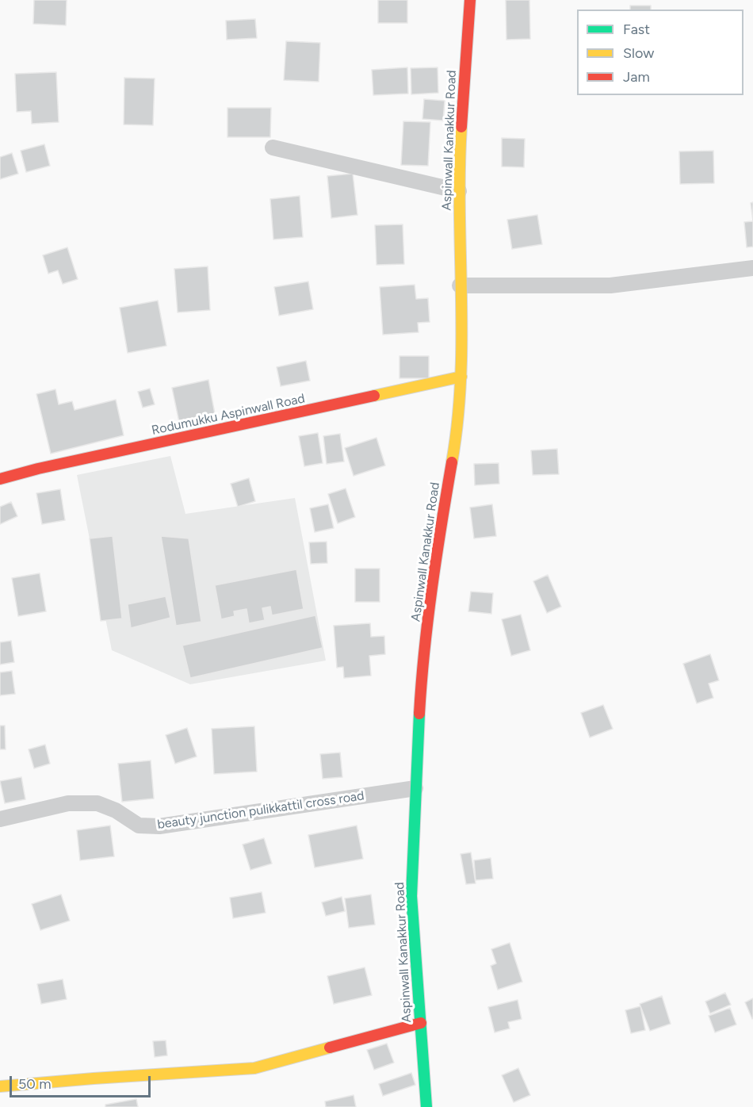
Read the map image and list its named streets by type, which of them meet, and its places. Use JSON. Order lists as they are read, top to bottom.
{
  "streets": {
    "main road": ["Aspinwall Kanakkur Road", "Rodumukku Aspinwall Road"],
    "street": ["beauty junction pulikkattil cross road"]
  },
  "crossings": [
    ["Aspinwall Kanakkur Road", "Rodumukku Aspinwall Road"],
    ["Aspinwall Kanakkur Road", "beauty junction pulikkattil cross road"]
  ],
  "legend": ["Fast", "Slow", "Jam"],
  "scale_bar": "50 m"
}
